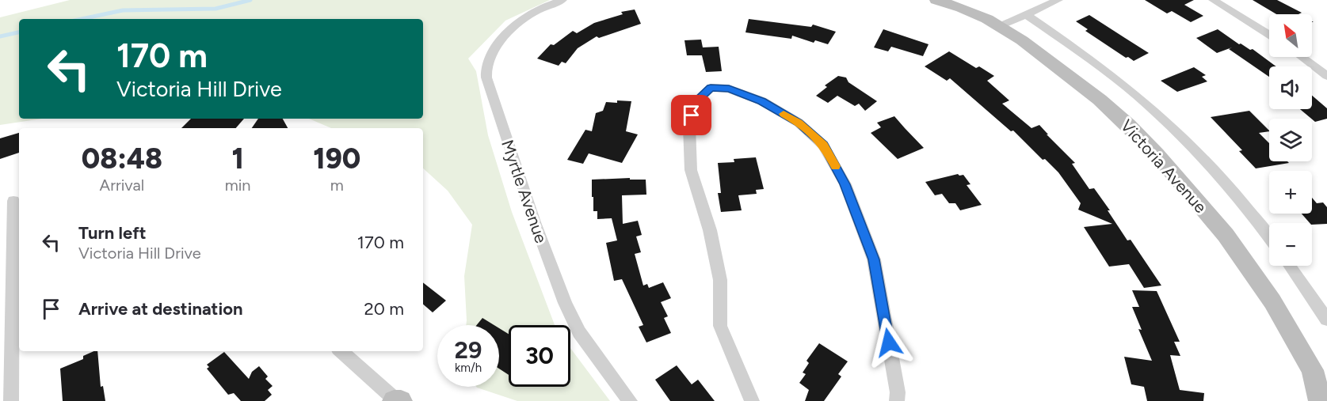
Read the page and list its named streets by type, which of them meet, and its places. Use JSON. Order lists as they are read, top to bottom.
{
  "streets": {
    "main road": ["Victoria Avenue"],
    "street": ["Myrtle Avenue"]
  },
  "north": "top left",
  "page": {
    "map_buttons": ["+", "−"],
    "turn": ["170 m", "Victoria Hill Drive"],
    "eta": [
      "08:48",
      "Arrival",
      "1",
      "min",
      "190",
      "m"
    ],
    "list": [
      {
        "name": "Turn left",
        "note": "Victoria Hill Drive",
        "value": "170 m"
      },
      {
        "name": "Arrive at destination",
        "value": "20 m"
      }
    ],
    "speed": "29 km/h",
    "limit": "30"
  }
}
